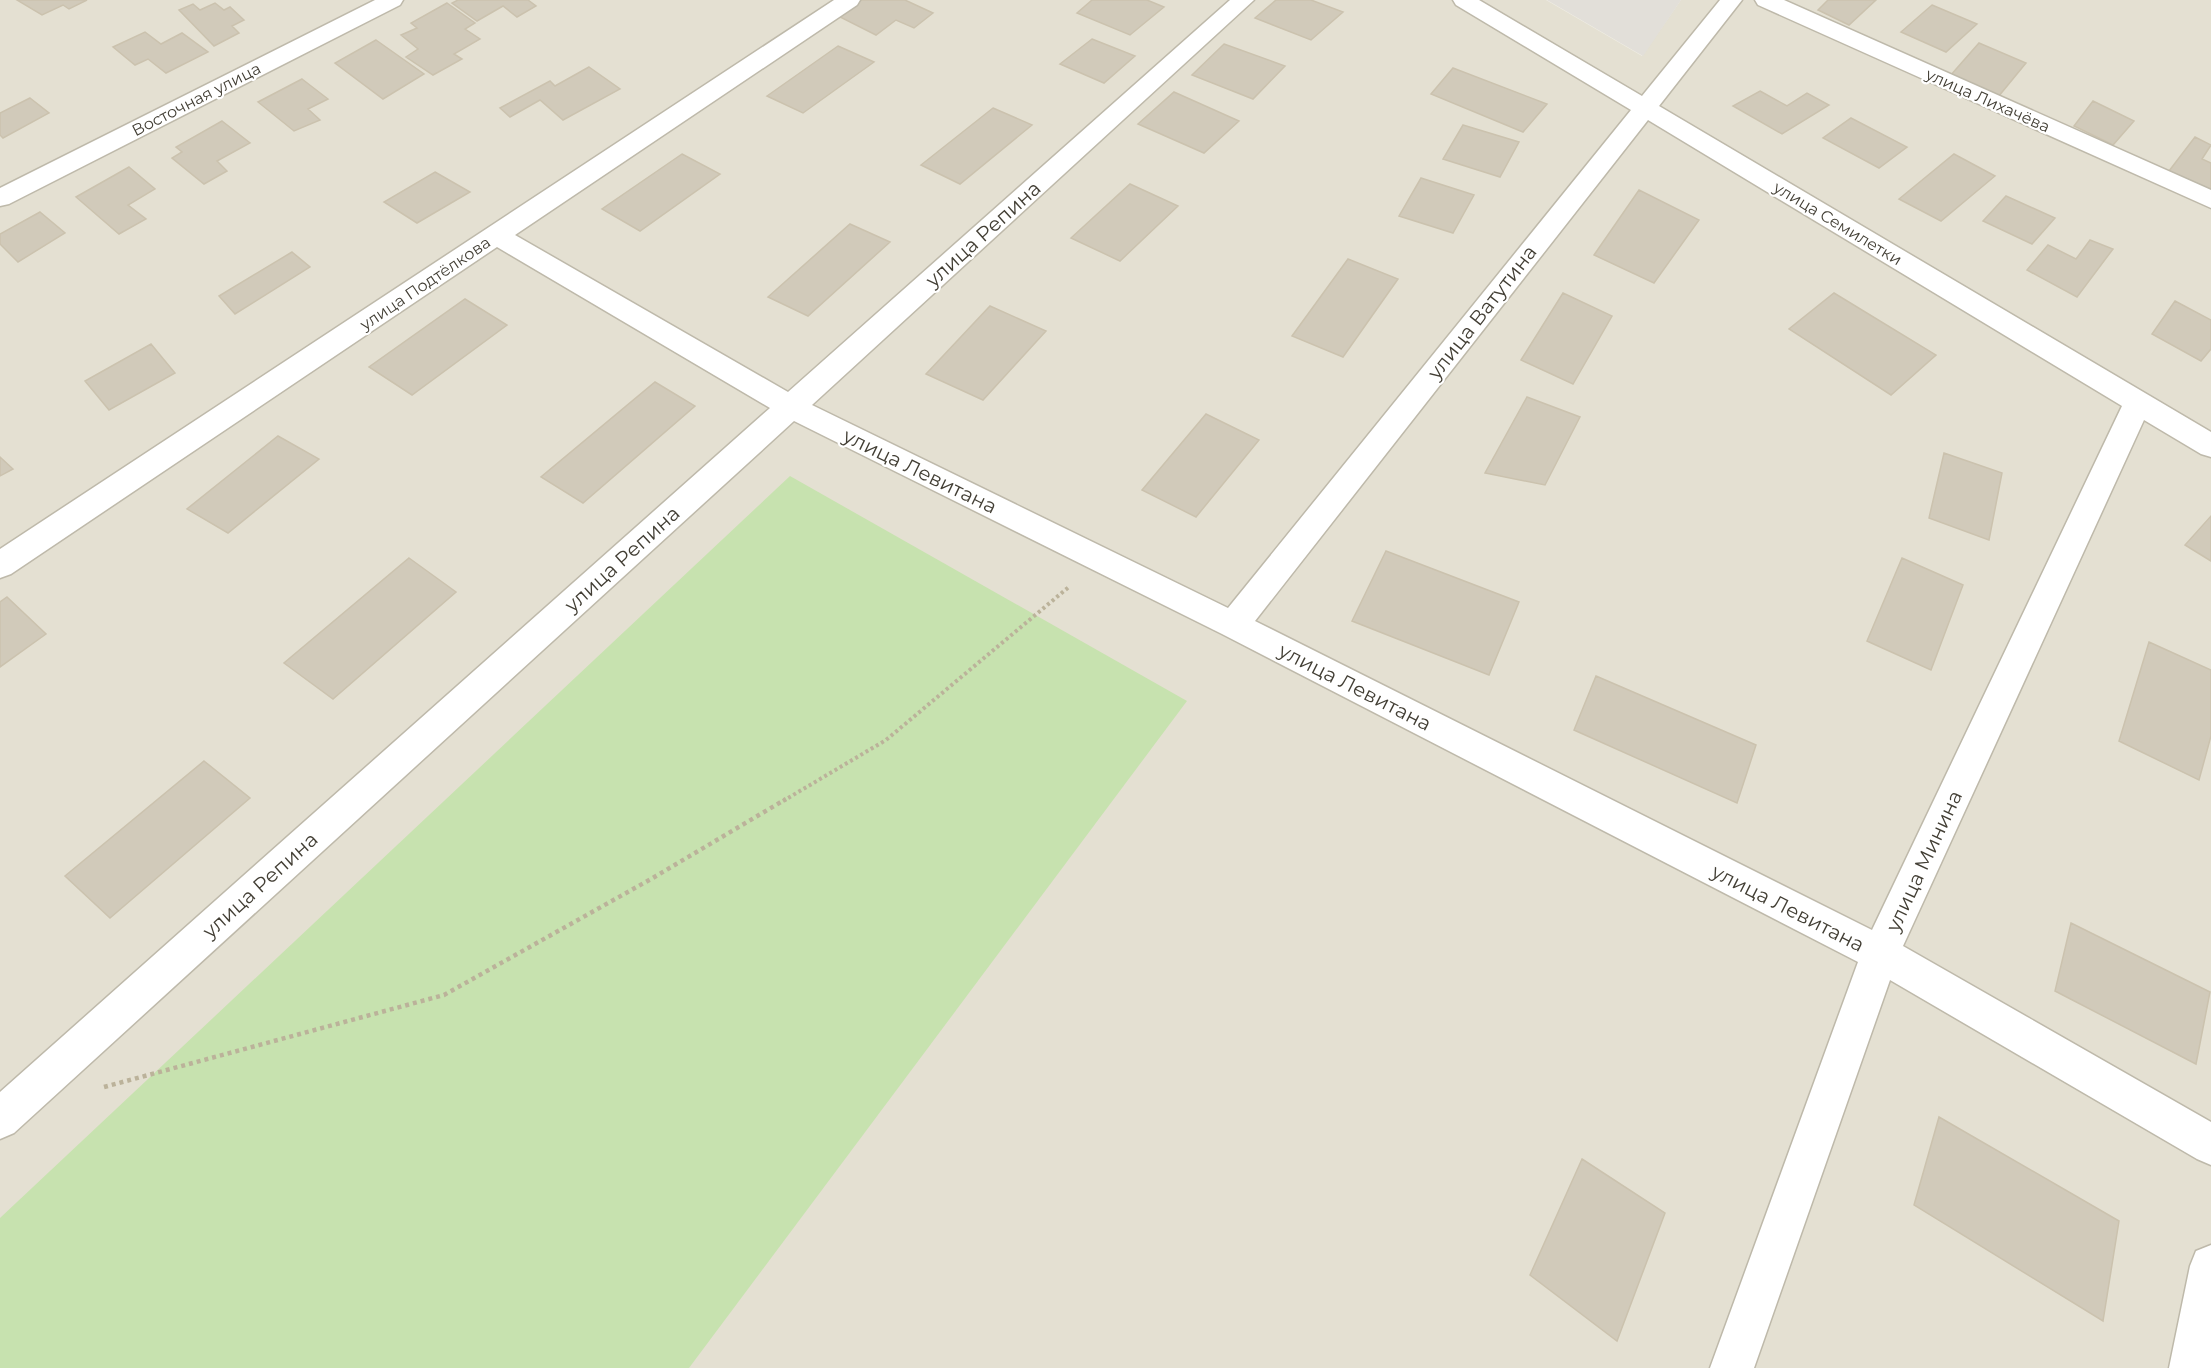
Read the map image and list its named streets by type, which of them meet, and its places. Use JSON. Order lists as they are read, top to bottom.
{
  "streets": {
    "street": [
      "Восточная улица",
      "улица Лихачёва",
      "улица Семилетки",
      "улица Репина",
      "улица Подтёлкова",
      "улица Ватутина",
      "улица Левитана",
      "улица Минина"
    ]
  },
  "crossings": [
    ["улица Семилетки", "улица Ватутина"],
    ["улица Семилетки", "улица Минина"],
    ["улица Репина", "улица Левитана"],
    ["улица Подтёлкова", "улица Левитана"],
    ["улица Ватутина", "улица Левитана"],
    ["улица Левитана", "улица Минина"]
  ]
}
